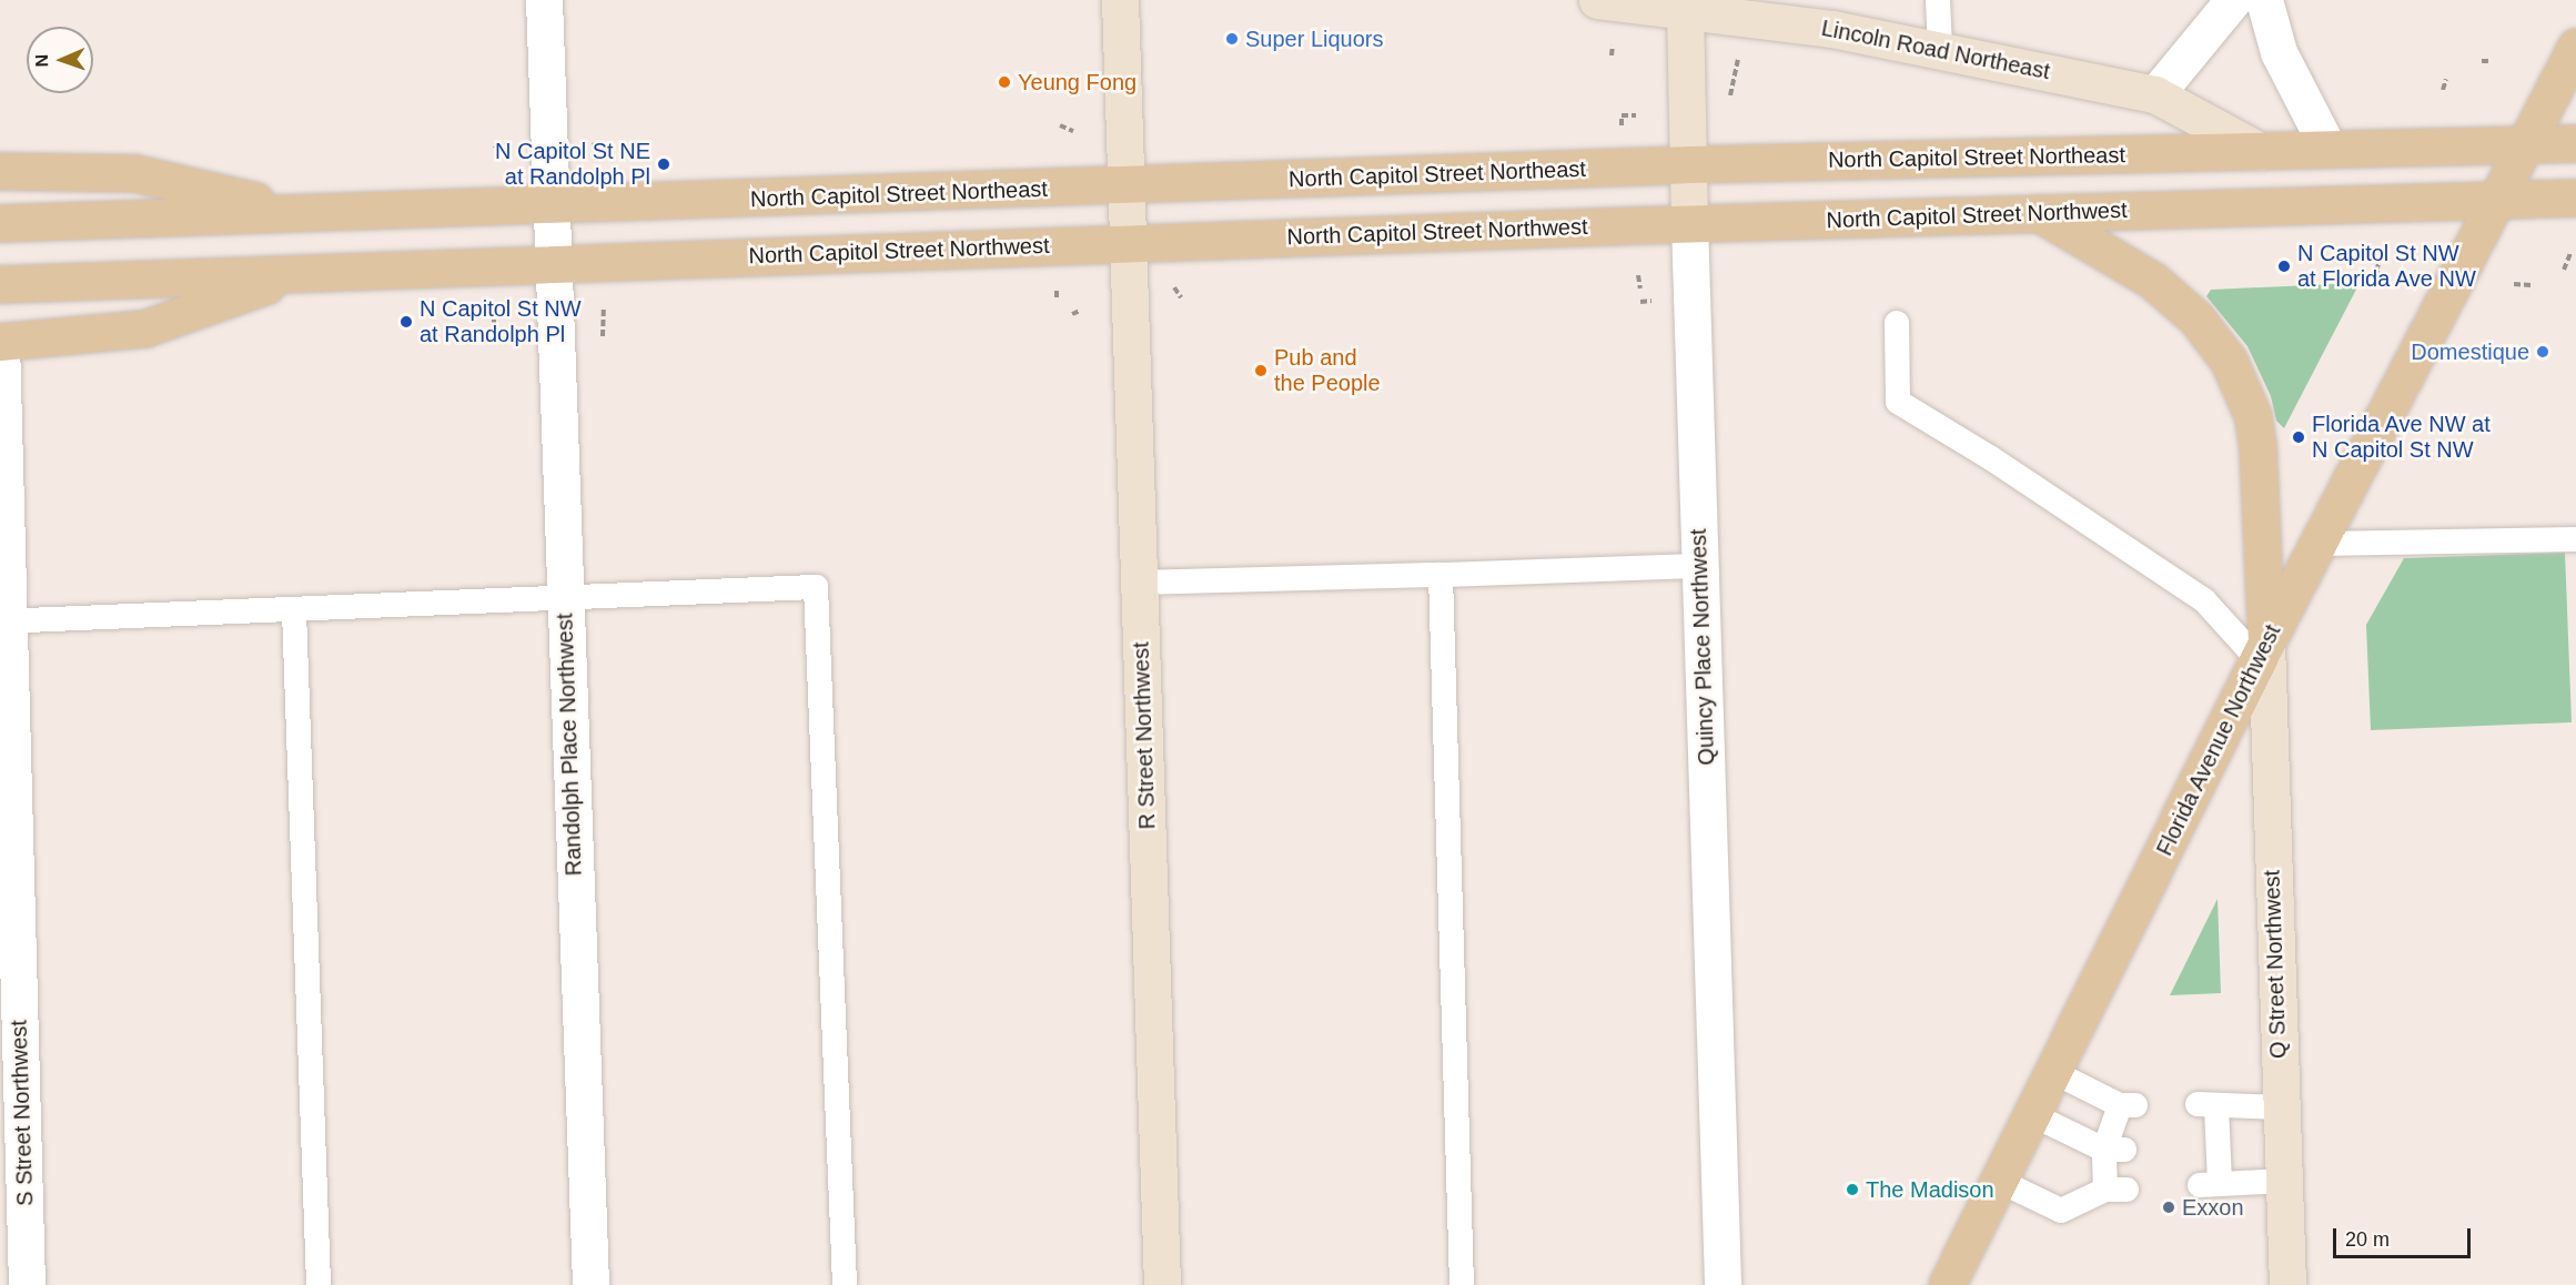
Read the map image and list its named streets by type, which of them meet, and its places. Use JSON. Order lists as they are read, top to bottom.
{
  "streets": {
    "main road": ["North Capitol Street Northeast", "North Capitol Street Northwest", "Florida Avenue Northwest"],
    "street": [
      "Lincoln Road Northeast",
      "Quincy Place Northwest",
      "R Street Northwest",
      "Randolph Place Northwest",
      "Q Street Northwest",
      "S Street Northwest"
    ]
  },
  "crossings": [
    ["Lincoln Road Northeast", "North Capitol Street Northeast"],
    ["Lincoln Road Northeast", "Quincy Place Northwest"],
    ["North Capitol Street Northeast", "Quincy Place Northwest"],
    ["North Capitol Street Northeast", "R Street Northwest"],
    ["North Capitol Street Northeast", "Florida Avenue Northwest"],
    ["North Capitol Street Northeast", "Randolph Place Northwest"],
    ["North Capitol Street Northwest", "Quincy Place Northwest"],
    ["North Capitol Street Northwest", "R Street Northwest"],
    ["North Capitol Street Northwest", "Florida Avenue Northwest"],
    ["North Capitol Street Northwest", "Randolph Place Northwest"],
    ["North Capitol Street Northwest", "S Street Northwest"],
    ["Florida Avenue Northwest", "Q Street Northwest"]
  ],
  "places": [
    "Super Liquors",
    "Yeung Fong",
    "N Capitol St NE at Randolph Pl",
    "N Capitol St NW at Florida Ave NW",
    "N Capitol St NW at Randolph Pl",
    "Domestique",
    "Pub and the People",
    "Florida Ave NW at N Capitol St NW",
    "The Madison",
    "Exxon"
  ],
  "scale_bar": "20 m",
  "north": "left"
}
